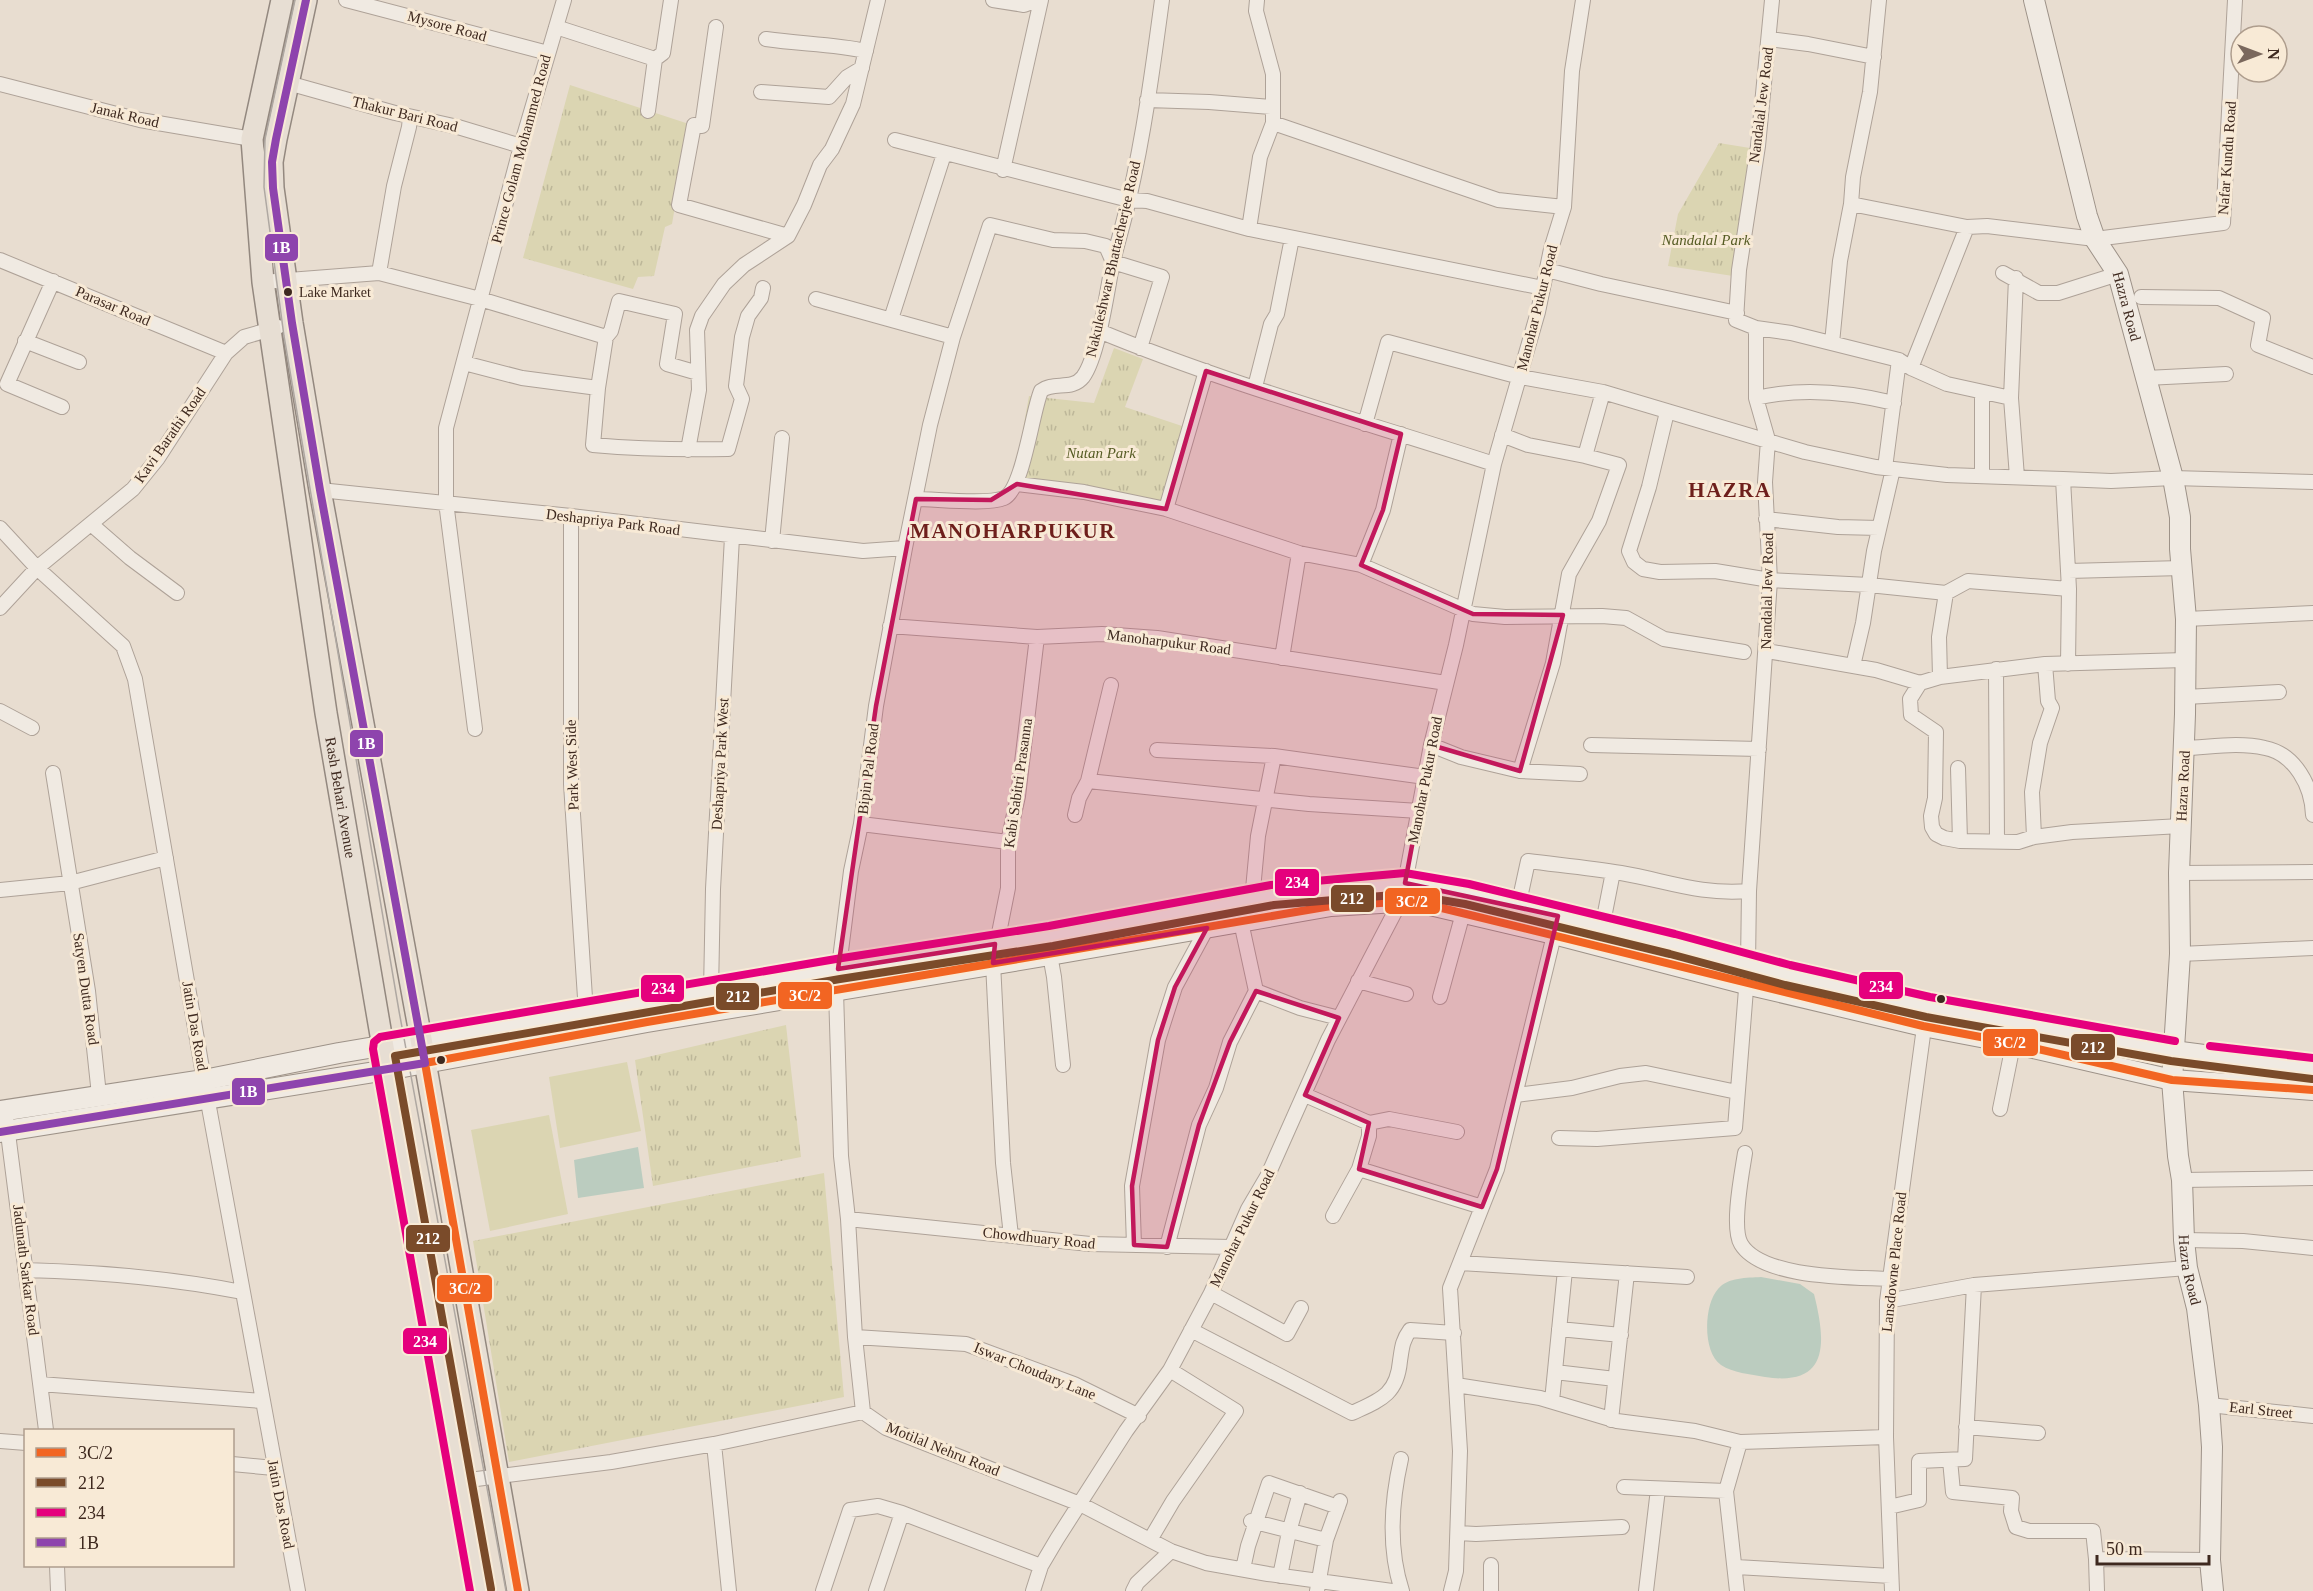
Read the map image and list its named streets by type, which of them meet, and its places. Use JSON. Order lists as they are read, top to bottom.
{
  "streets": {
    "main road": ["Hazra Road", "Rash Behari Avenue"],
    "street": [
      "Mysore Road",
      "Nandalal Jew Road",
      "Thakur Bari Road",
      "Janak Road",
      "Prince Golam Mohammed Road",
      "Nafar Kundu Road",
      "Nakuleshwar Bhattacherjee Road",
      "Parasar Road",
      "Manohar Pukur Road",
      "Kavi Barathi Road",
      "Deshapriya Park Road",
      "Manoharpukur Road",
      "Deshapriya Park West",
      "Park West Side",
      "Bipin Pal Road",
      "Kabi Sabitri Prasanna",
      "Satyen Dutta Road",
      "Jatin Das Road",
      "Chowdhuary Road",
      "Lansdowne Place Road",
      "Jadunath Sarkar Road",
      "Iswar Choudary Lane",
      "Earl Street",
      "Motilal Nehru Road"
    ]
  },
  "crossings": [
    ["Mysore Road", "Prince Golam Mohammed Road"],
    ["Thakur Bari Road", "Prince Golam Mohammed Road"],
    ["Janak Road", "Rash Behari Avenue"],
    ["Nafar Kundu Road", "Hazra Road"],
    ["Nakuleshwar Bhattacherjee Road", "Bipin Pal Road"],
    ["Parasar Road", "Kavi Barathi Road"],
    ["Hazra Road", "Earl Street"],
    ["Manohar Pukur Road", "Manoharpukur Road"],
    ["Manohar Pukur Road", "Chowdhuary Road"],
    ["Manohar Pukur Road", "Iswar Choudary Lane"],
    ["Manohar Pukur Road", "Motilal Nehru Road"],
    ["Kavi Barathi Road", "Rash Behari Avenue"],
    ["Kavi Barathi Road", "Jatin Das Road"],
    ["Deshapriya Park Road", "Deshapriya Park West"],
    ["Deshapriya Park Road", "Park West Side"],
    ["Deshapriya Park Road", "Bipin Pal Road"],
    ["Manoharpukur Road", "Bipin Pal Road"],
    ["Manoharpukur Road", "Kabi Sabitri Prasanna"],
    ["Kabi Sabitri Prasanna", "Chowdhuary Road"]
  ],
  "districts": ["HAZRA", "MANOHARPUKUR"],
  "parks": ["Nandalal Park", "Nutan Park"],
  "places": ["Lake Market"],
  "lines": [
    "transit line 1B",
    "transit line 234",
    "transit line 212",
    "transit line 3C/2"
  ],
  "legend": [
    "3C/2",
    "212",
    "234",
    "1B"
  ],
  "scale_bar": "50 m",
  "north": "right"
}
